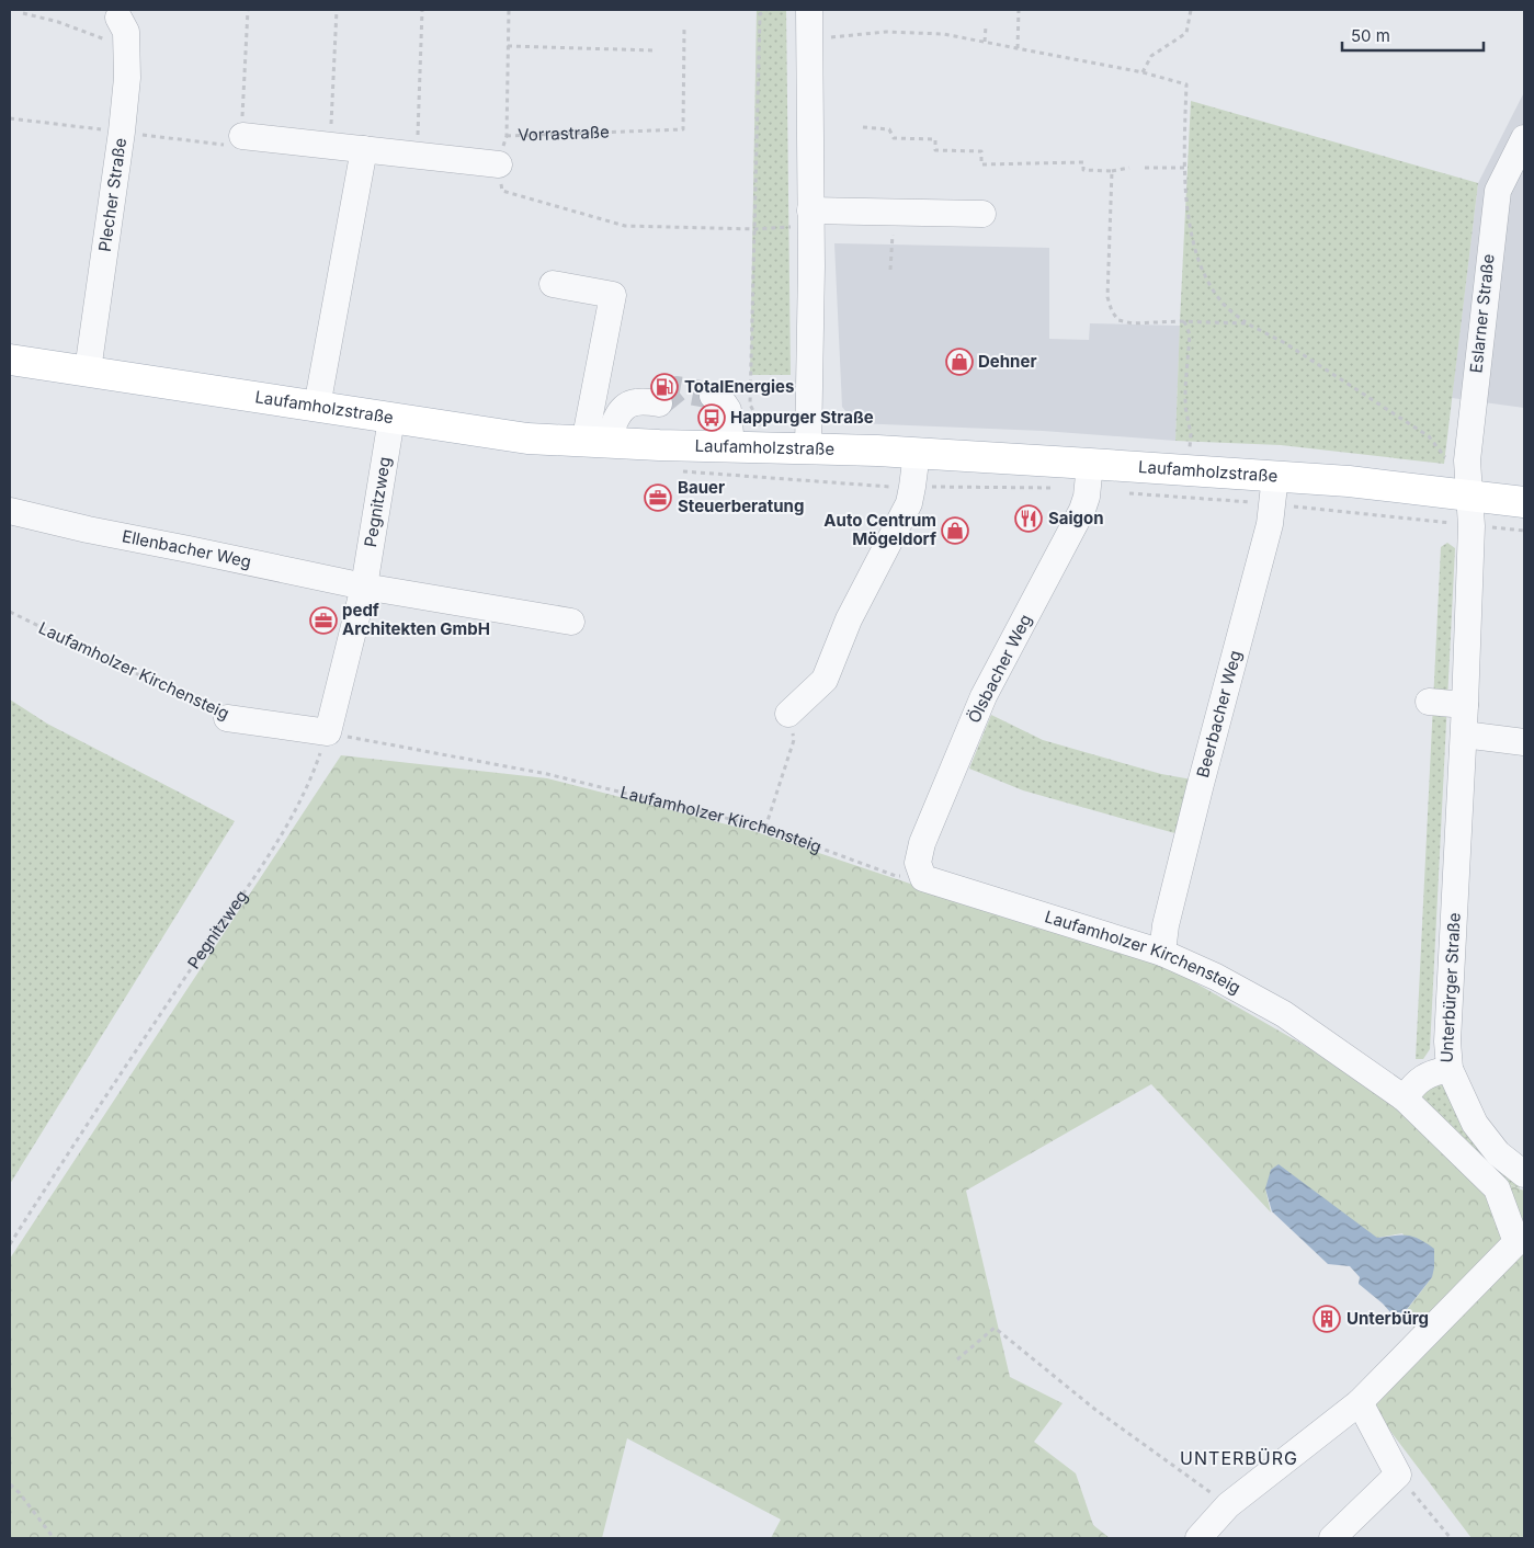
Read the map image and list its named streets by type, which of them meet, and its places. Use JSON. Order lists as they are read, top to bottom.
{
  "streets": {
    "main road": ["Laufamholzstraße"],
    "street": [
      "Plecher Straße",
      "Eslarner Straße",
      "Pegnitzweg",
      "Ellenbacher Weg",
      "Ölsbacher Weg",
      "Laufamholzer Kirchensteig",
      "Beerbacher Weg",
      "Unterbürger Straße"
    ],
    "path": ["Vorrastraße"]
  },
  "crossings": [
    ["Plecher Straße", "Laufamholzstraße"],
    ["Eslarner Straße", "Laufamholzstraße"],
    ["Eslarner Straße", "Unterbürger Straße"],
    ["Laufamholzstraße", "Pegnitzweg"],
    ["Laufamholzstraße", "Ölsbacher Weg"],
    ["Laufamholzstraße", "Beerbacher Weg"],
    ["Laufamholzstraße", "Unterbürger Straße"],
    ["Pegnitzweg", "Ellenbacher Weg"],
    ["Pegnitzweg", "Laufamholzer Kirchensteig"],
    ["Ölsbacher Weg", "Laufamholzer Kirchensteig"],
    ["Laufamholzer Kirchensteig", "Beerbacher Weg"],
    ["Laufamholzer Kirchensteig", "Unterbürger Straße"]
  ],
  "districts": ["UNTERBÜRG"],
  "places": {
    "shop": ["Dehner", "Auto Centrum Mögeldorf"],
    "fuel station": ["TotalEnergies"],
    "bus stop": ["Happurger Straße"],
    "office": ["Bauer Steuerberatung", "pedf Architekten GmbH"],
    "restaurant": ["Saigon"],
    "building": ["Unterbürg"]
  },
  "scale_bar": "50 m"
}
